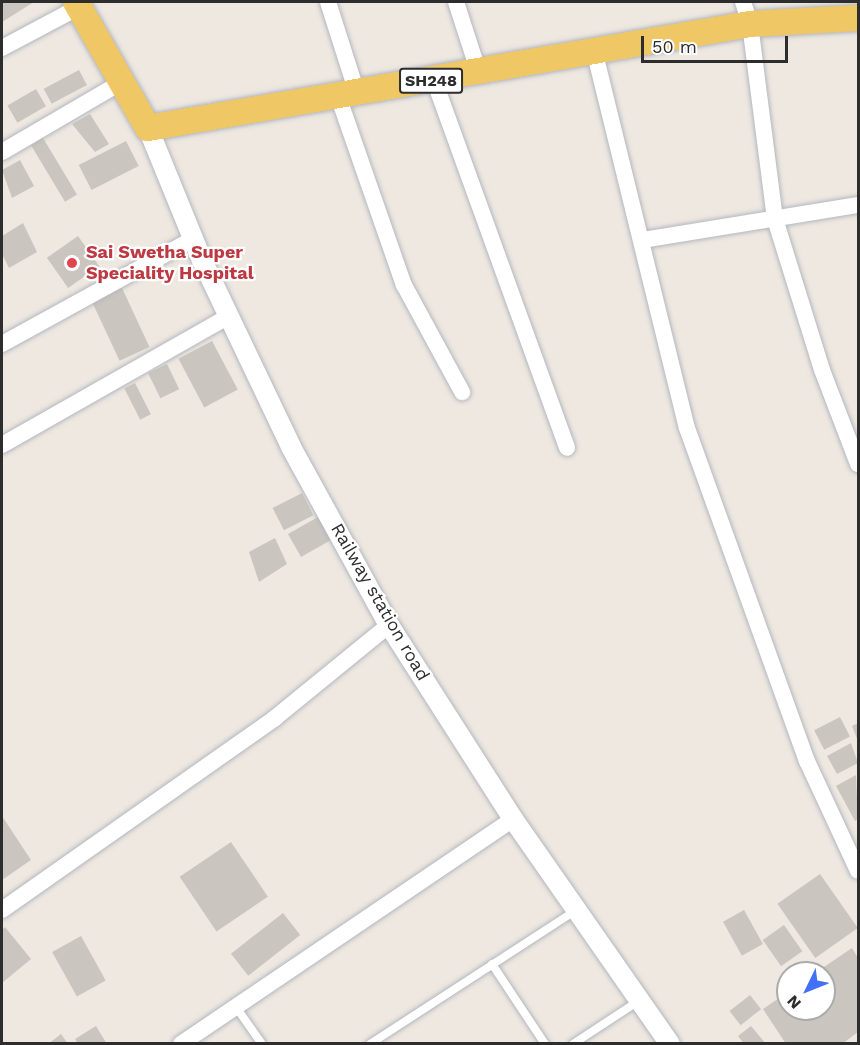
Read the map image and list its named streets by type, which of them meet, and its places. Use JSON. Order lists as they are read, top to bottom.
{
  "streets": {
    "main road": ["SH248"],
    "street": ["Railway station road"]
  },
  "crossings": [
    ["SH248", "Railway station road"]
  ],
  "places": ["Sai Swetha Super Speciality Hospital"],
  "scale_bar": "50 m",
  "north": "bottom left"
}
